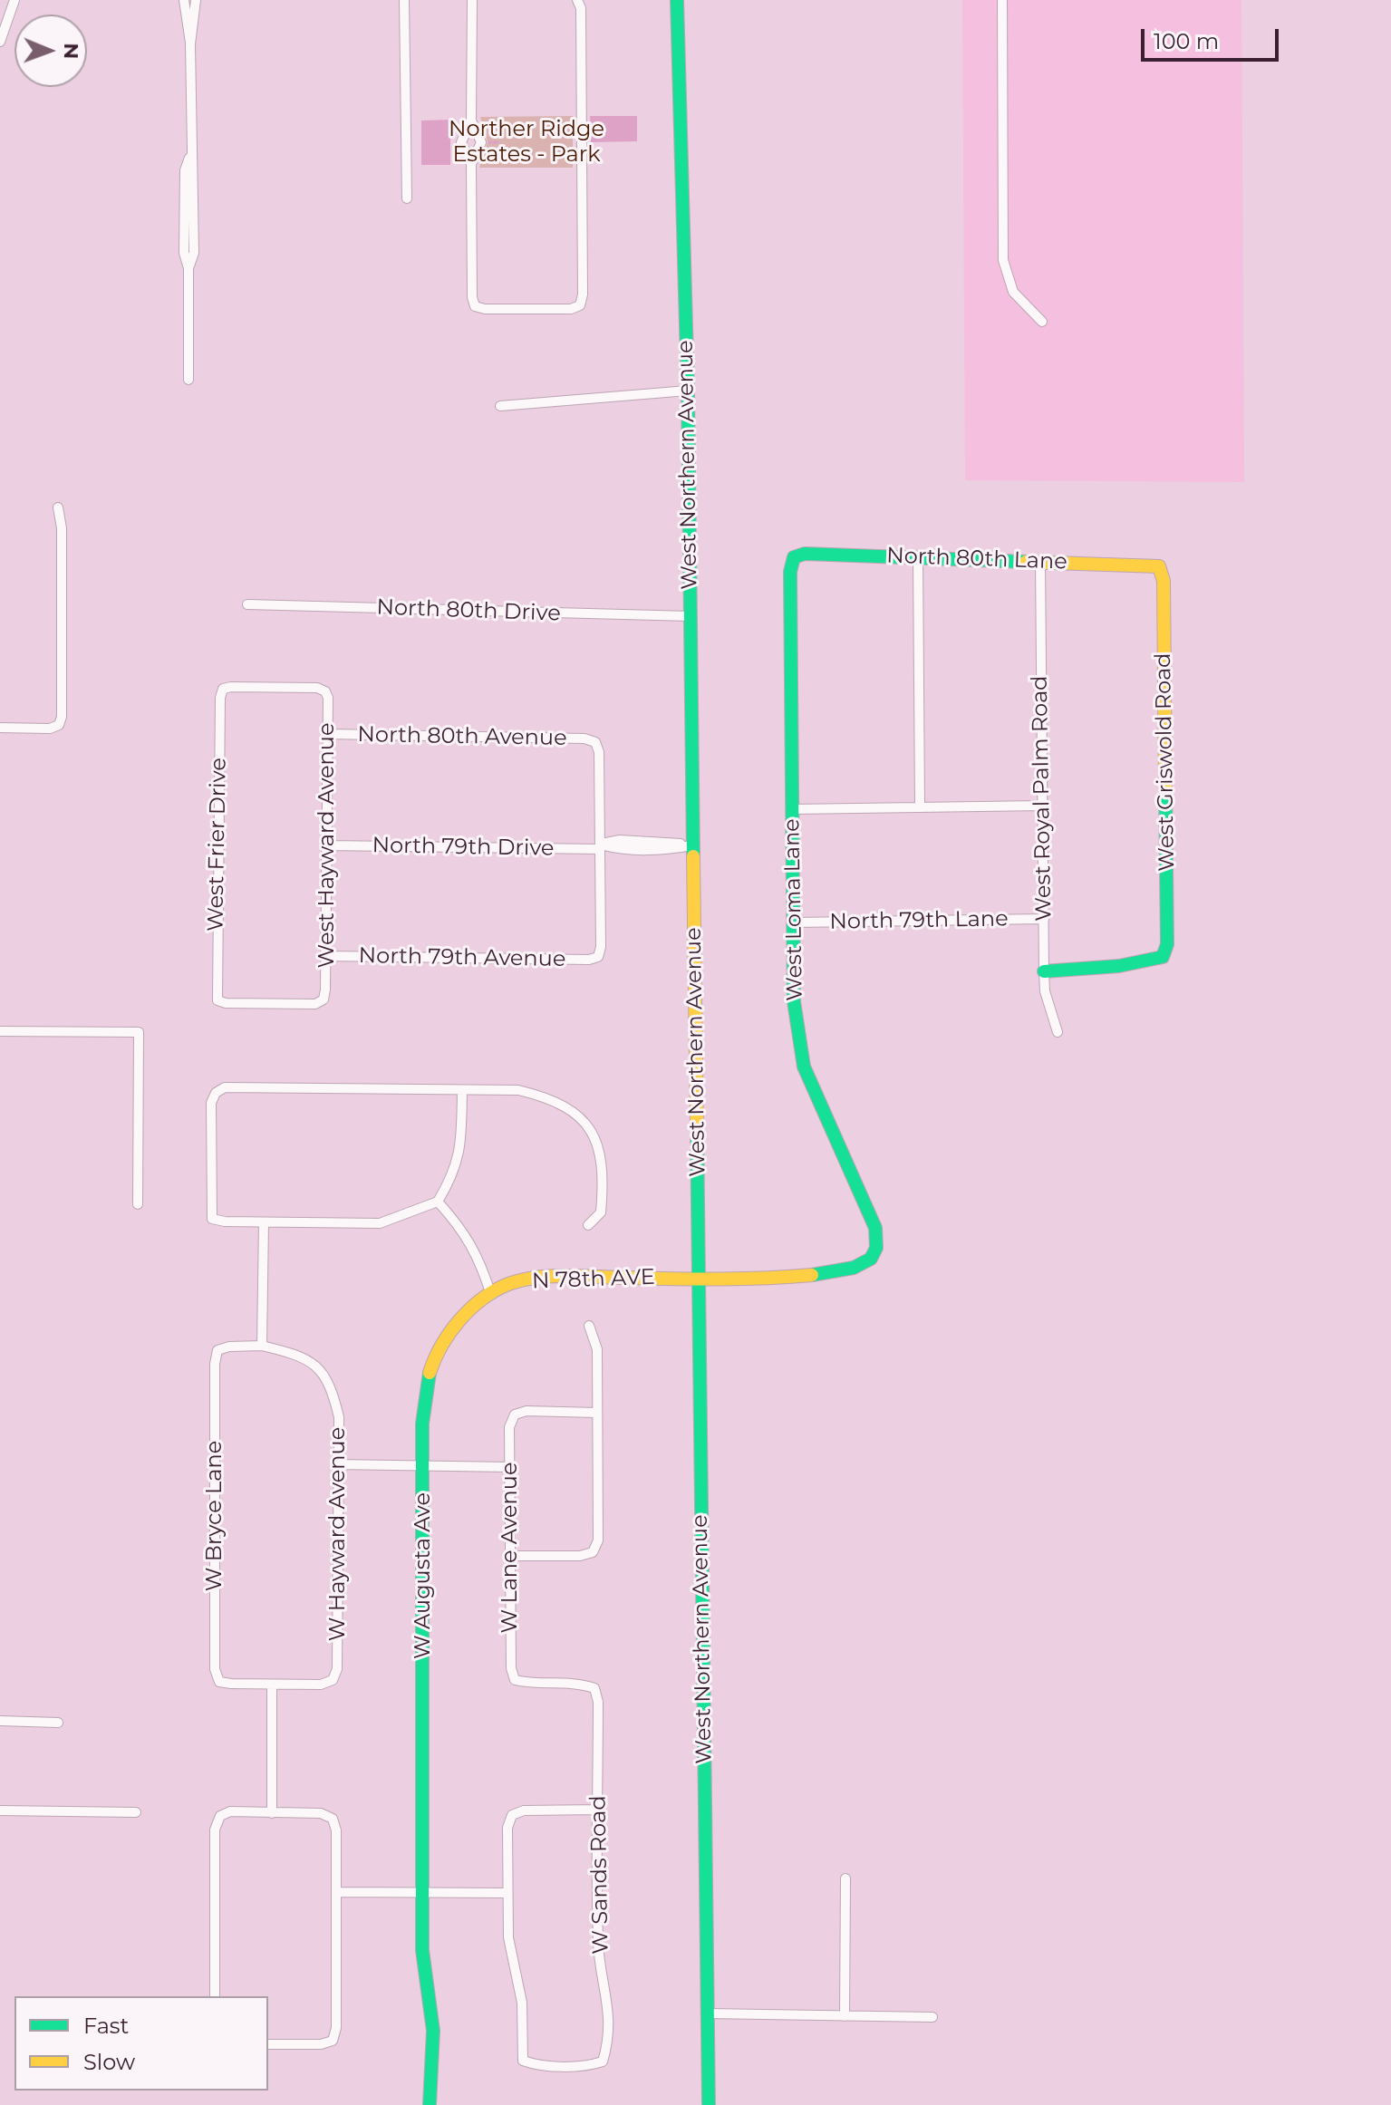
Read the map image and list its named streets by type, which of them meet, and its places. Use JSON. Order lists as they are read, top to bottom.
{
  "streets": {
    "street": [
      "West Northern Avenue",
      "North 80th Lane",
      "North 80th Drive",
      "North 80th Avenue",
      "West Griswold Road",
      "West Royal Palm Road",
      "West Frier Drive",
      "West Hayward Avenue",
      "North 79th Drive",
      "West Loma Lane",
      "North 79th Lane",
      "North 79th Avenue",
      "N 78th AVE",
      "W Bryce Lane",
      "W Hayward Avenue",
      "W Lane Avenue",
      "W Augusta Ave",
      "W Sands Road"
    ]
  },
  "crossings": [
    ["West Northern Avenue", "North 80th Drive"],
    ["West Northern Avenue", "North 79th Drive"],
    ["West Northern Avenue", "West Loma Lane"],
    ["West Northern Avenue", "N 78th AVE"],
    ["North 80th Lane", "West Griswold Road"],
    ["North 80th Lane", "West Royal Palm Road"],
    ["North 80th Lane", "West Loma Lane"],
    ["North 80th Avenue", "West Hayward Avenue"],
    ["North 80th Avenue", "North 79th Drive"],
    ["North 80th Avenue", "North 79th Avenue"],
    ["West Griswold Road", "West Royal Palm Road"],
    ["West Royal Palm Road", "North 79th Lane"],
    ["West Frier Drive", "West Hayward Avenue"],
    ["West Hayward Avenue", "North 79th Drive"],
    ["West Hayward Avenue", "North 79th Avenue"],
    ["North 79th Drive", "North 79th Avenue"],
    ["West Loma Lane", "North 79th Lane"],
    ["West Loma Lane", "N 78th AVE"],
    ["N 78th AVE", "W Augusta Ave"],
    ["W Bryce Lane", "W Hayward Avenue"],
    ["W Lane Avenue", "W Sands Road"]
  ],
  "parks": ["Norther Ridge Estates - Park"],
  "legend": ["Fast", "Slow"],
  "scale_bar": "100 m",
  "north": "right"
}
